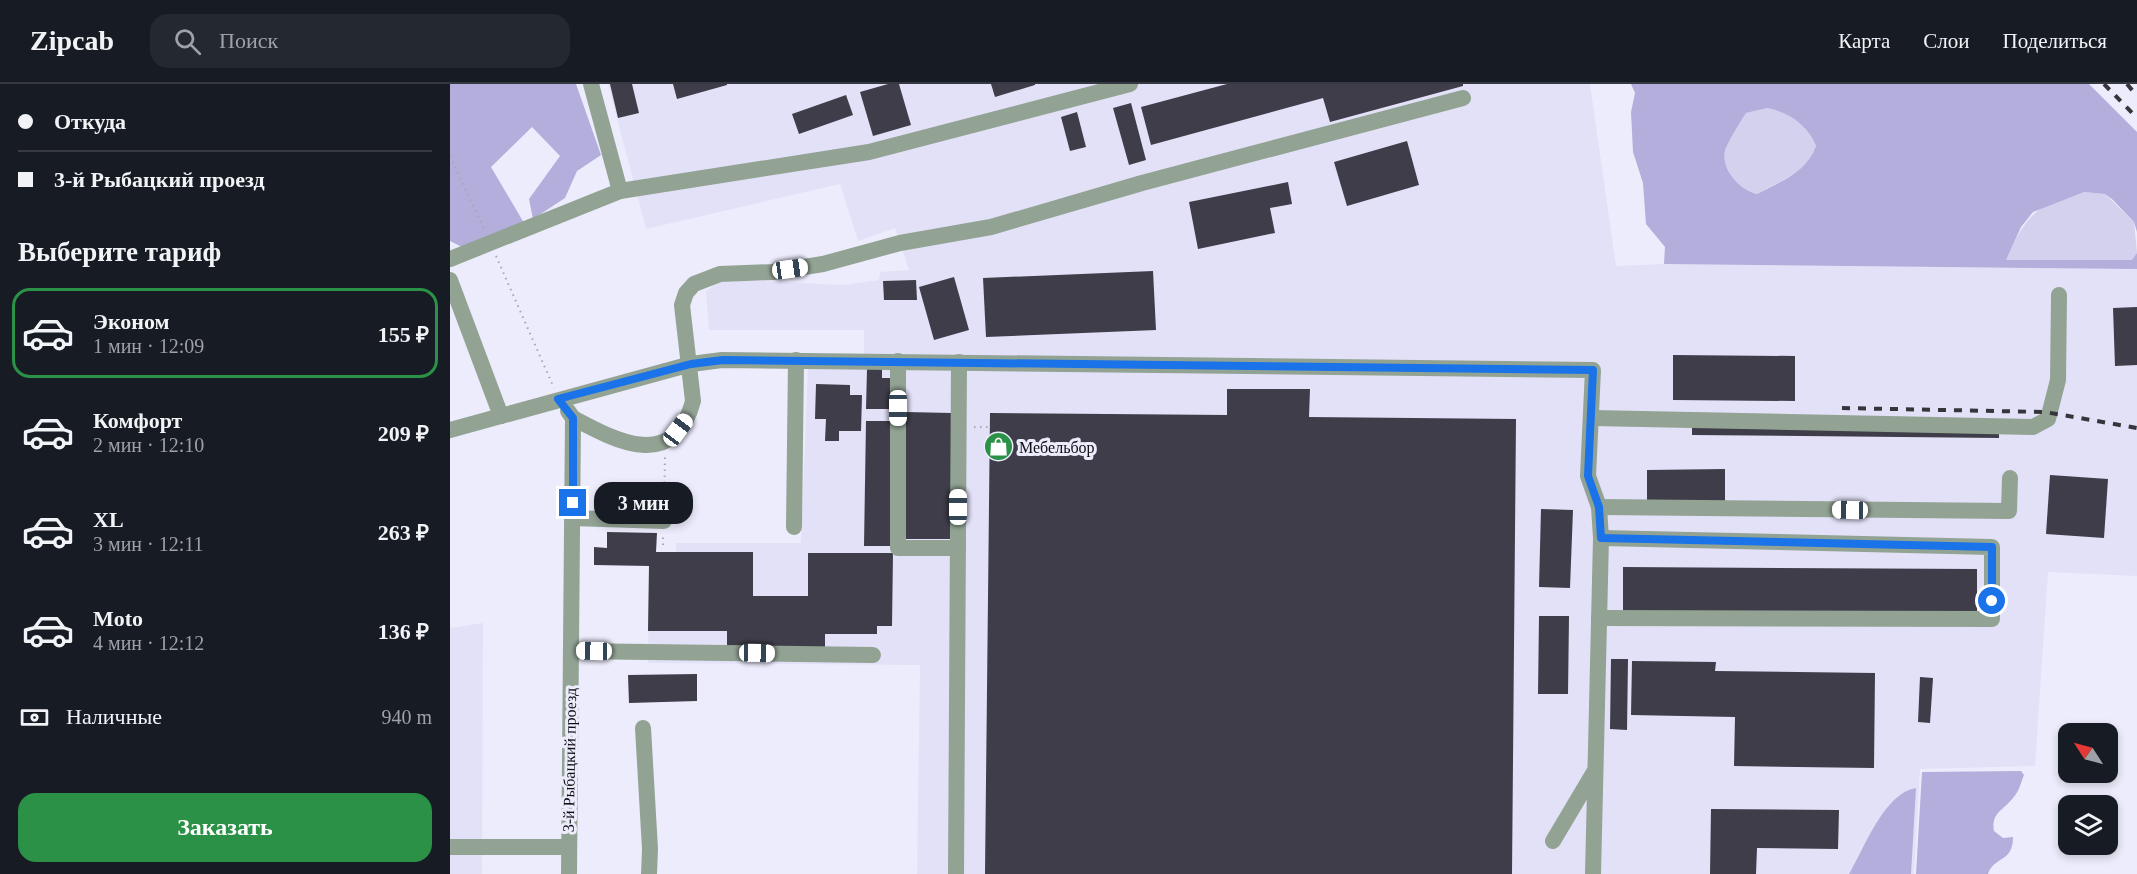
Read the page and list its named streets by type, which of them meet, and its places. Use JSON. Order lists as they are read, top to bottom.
{
  "streets": {
    "street": ["3-й Рыбацкий проезд"]
  },
  "places": {
    "shop": ["Мебельбор"]
  },
  "north": "top left",
  "page": {
    "header": "Zipcab",
    "search": "Поиск",
    "nav": ["Карта", "Слои", "Поделиться"],
    "banner": ["Откуда", "3-й Рыбацкий проезд"],
    "heading": "Выберите тариф",
    "list": [
      {
        "name": "Эконом",
        "note": "1 мин · 12:09",
        "value": "155 ₽"
      },
      {
        "name": "Комфорт",
        "note": "2 мин · 12:10",
        "value": "209 ₽"
      },
      {
        "name": "XL",
        "note": "3 мин · 12:11",
        "value": "263 ₽"
      },
      {
        "name": "Moto",
        "note": "4 мин · 12:12",
        "value": "136 ₽"
      }
    ],
    "bubble": "3 мин",
    "pay": ["Наличные", "940 m"],
    "buttons": "Заказать"
  }
}
